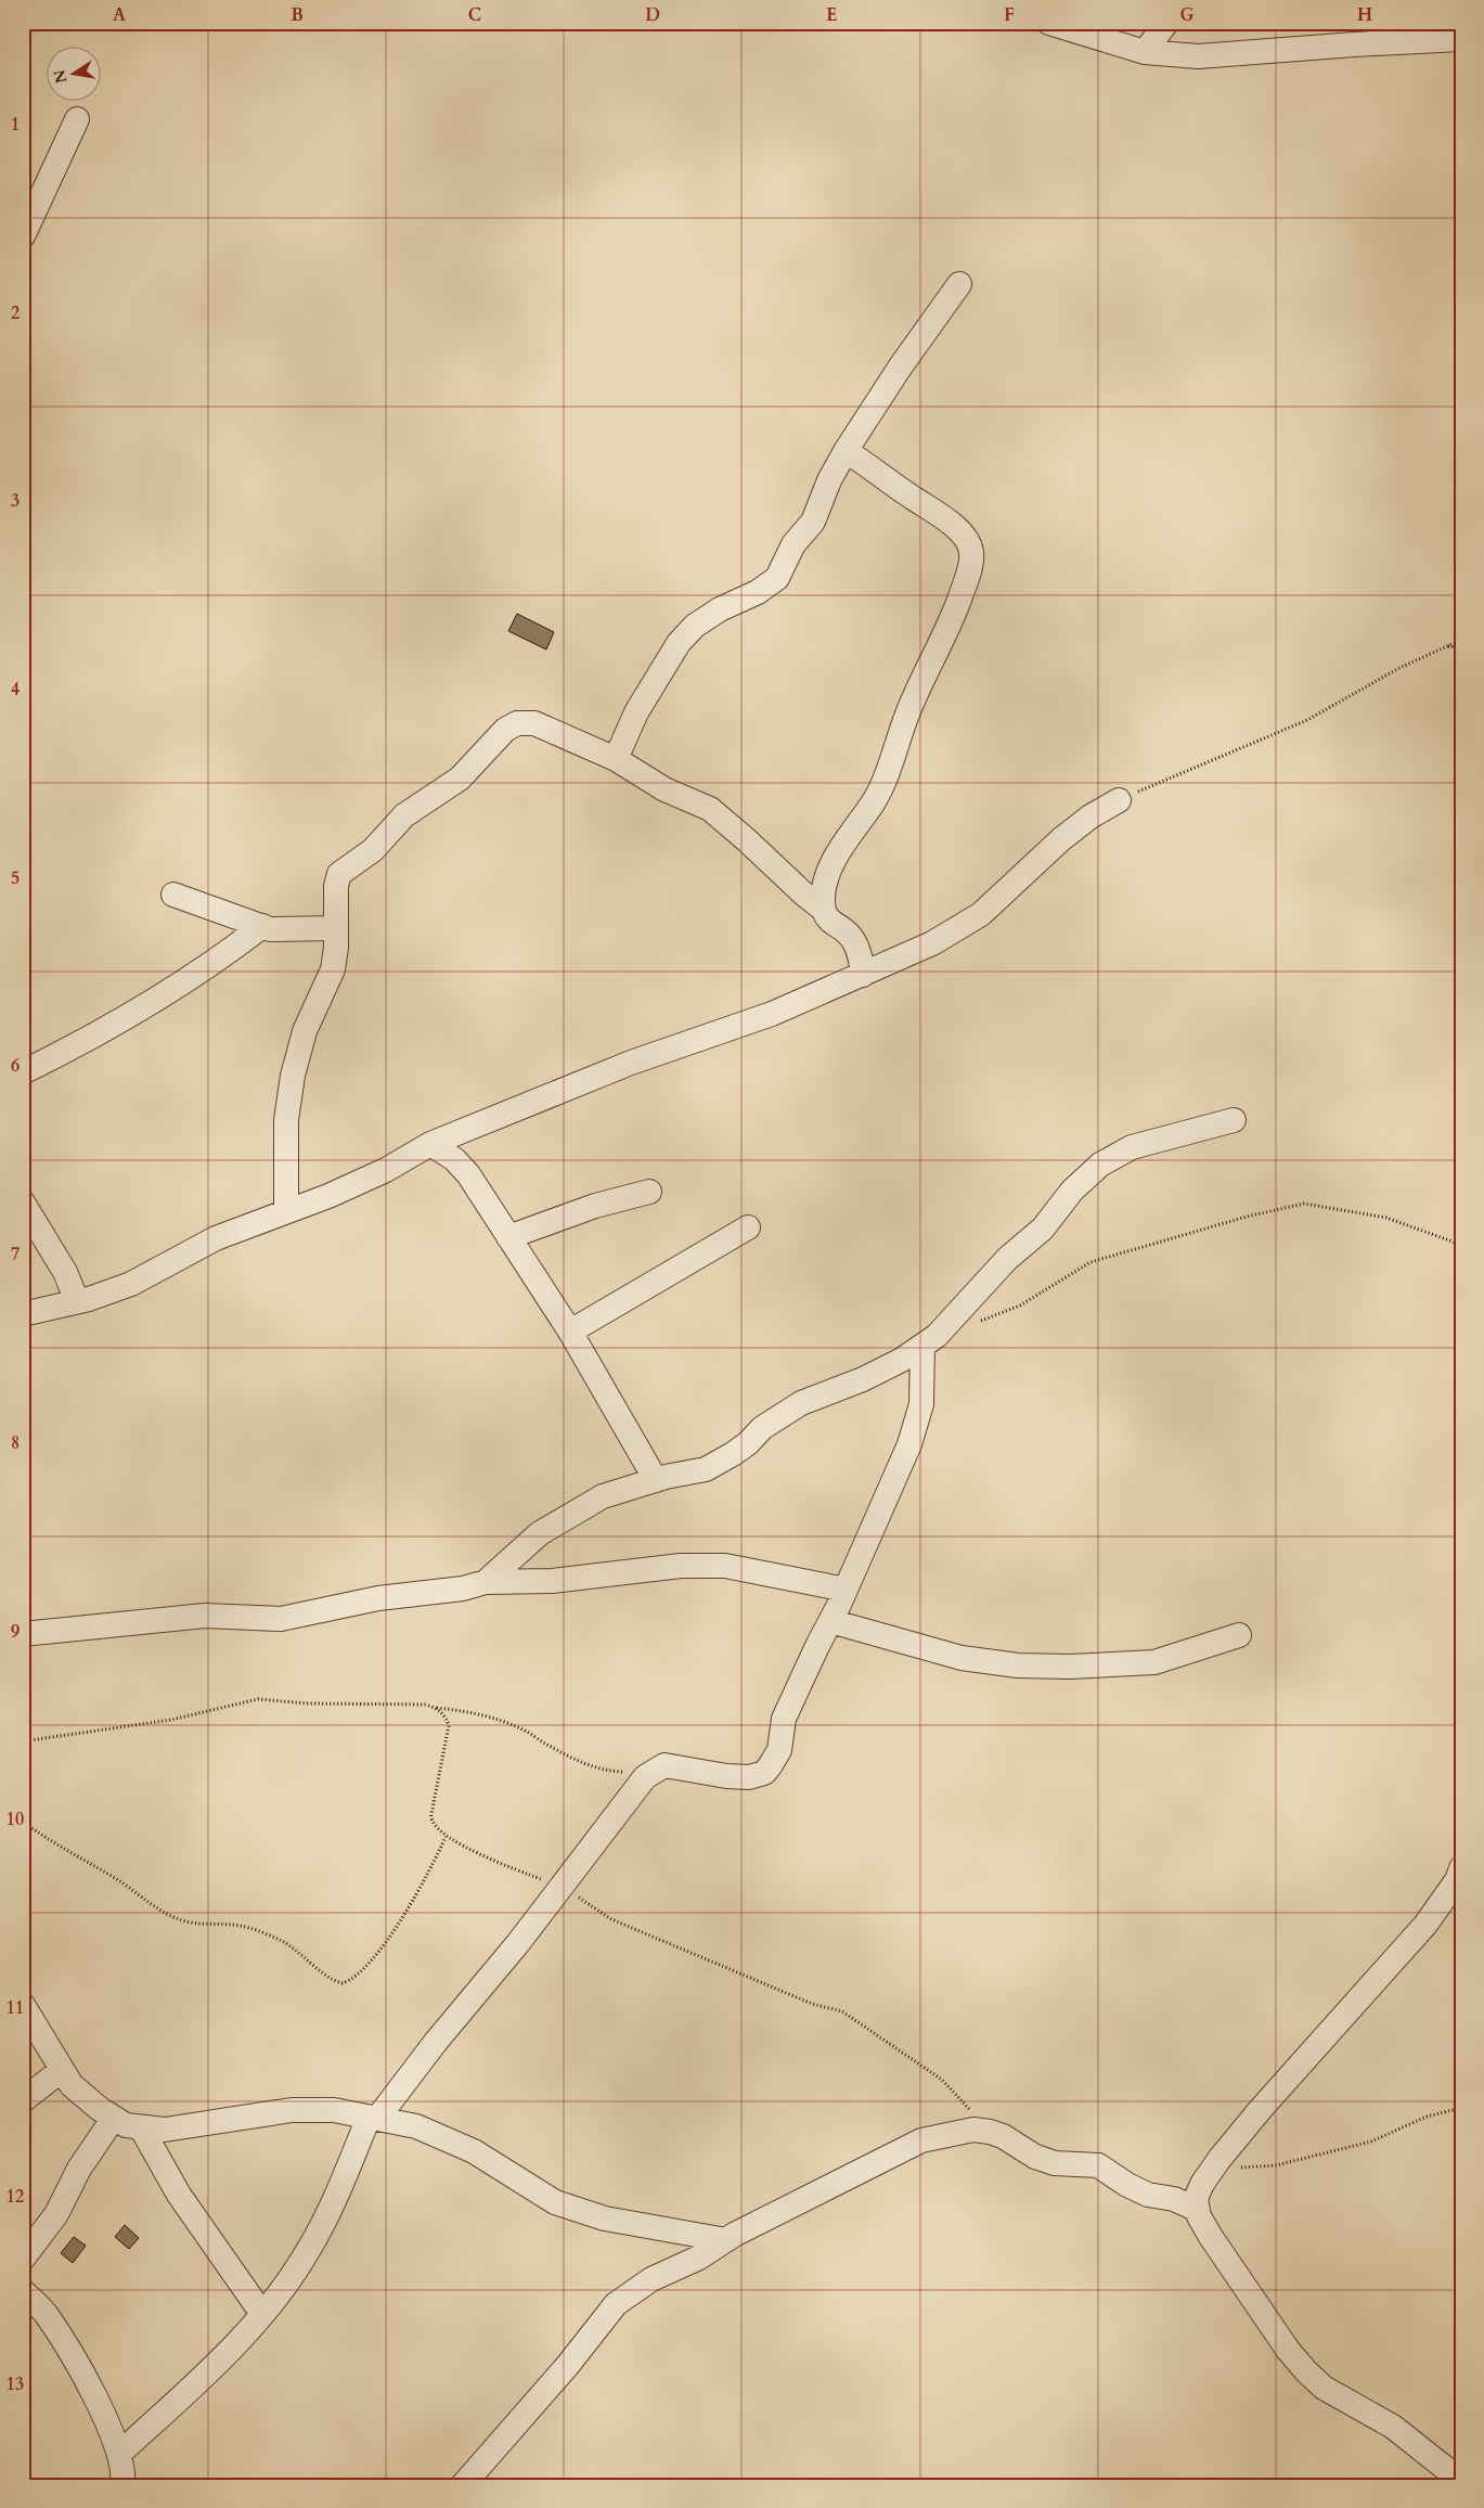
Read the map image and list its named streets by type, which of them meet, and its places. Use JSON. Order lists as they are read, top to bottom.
{
  "north": "left",
  "grid": {
    "columns": [
      "A",
      "B",
      "C",
      "D",
      "E",
      "F",
      "G",
      "H"
    ],
    "rows": [
      "1",
      "2",
      "3",
      "4",
      "5",
      "6",
      "7",
      "8",
      "9",
      "10",
      "11",
      "12",
      "13"
    ]
  }
}
